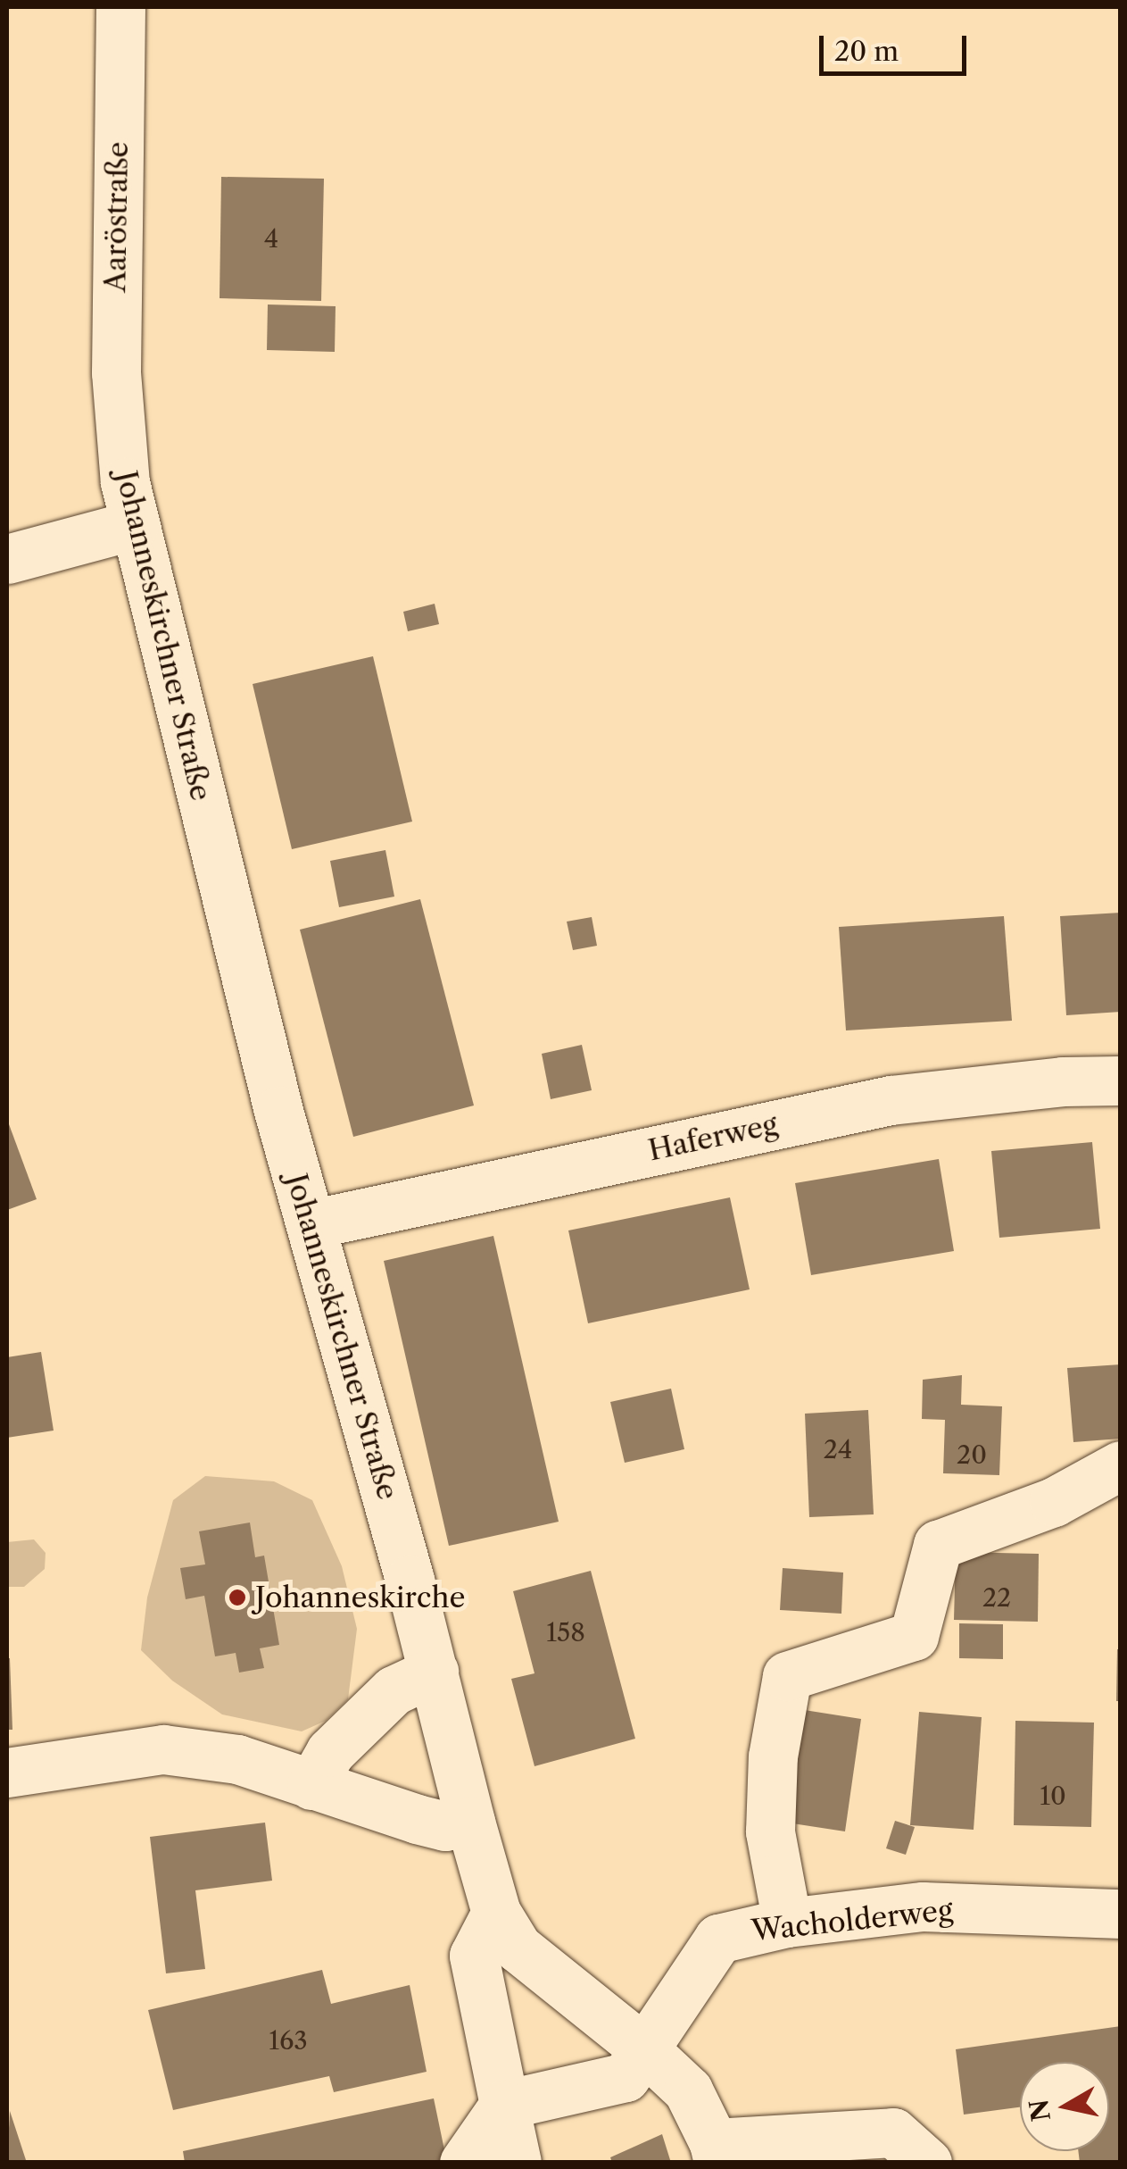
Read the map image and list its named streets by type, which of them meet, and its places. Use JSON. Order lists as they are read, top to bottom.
{
  "streets": {
    "street": [
      "Aaröstraße",
      "Johanneskirchner Straße",
      "Haferweg",
      "Wacholderweg"
    ]
  },
  "crossings": [
    ["Aaröstraße", "Johanneskirchner Straße"],
    ["Johanneskirchner Straße", "Haferweg"],
    ["Johanneskirchner Straße", "Wacholderweg"]
  ],
  "places": ["Johanneskirche"],
  "house_numbers": [
    "4",
    "24",
    "20",
    "22",
    "158",
    "10",
    "163"
  ],
  "scale_bar": "20 m",
  "north": "left"
}
